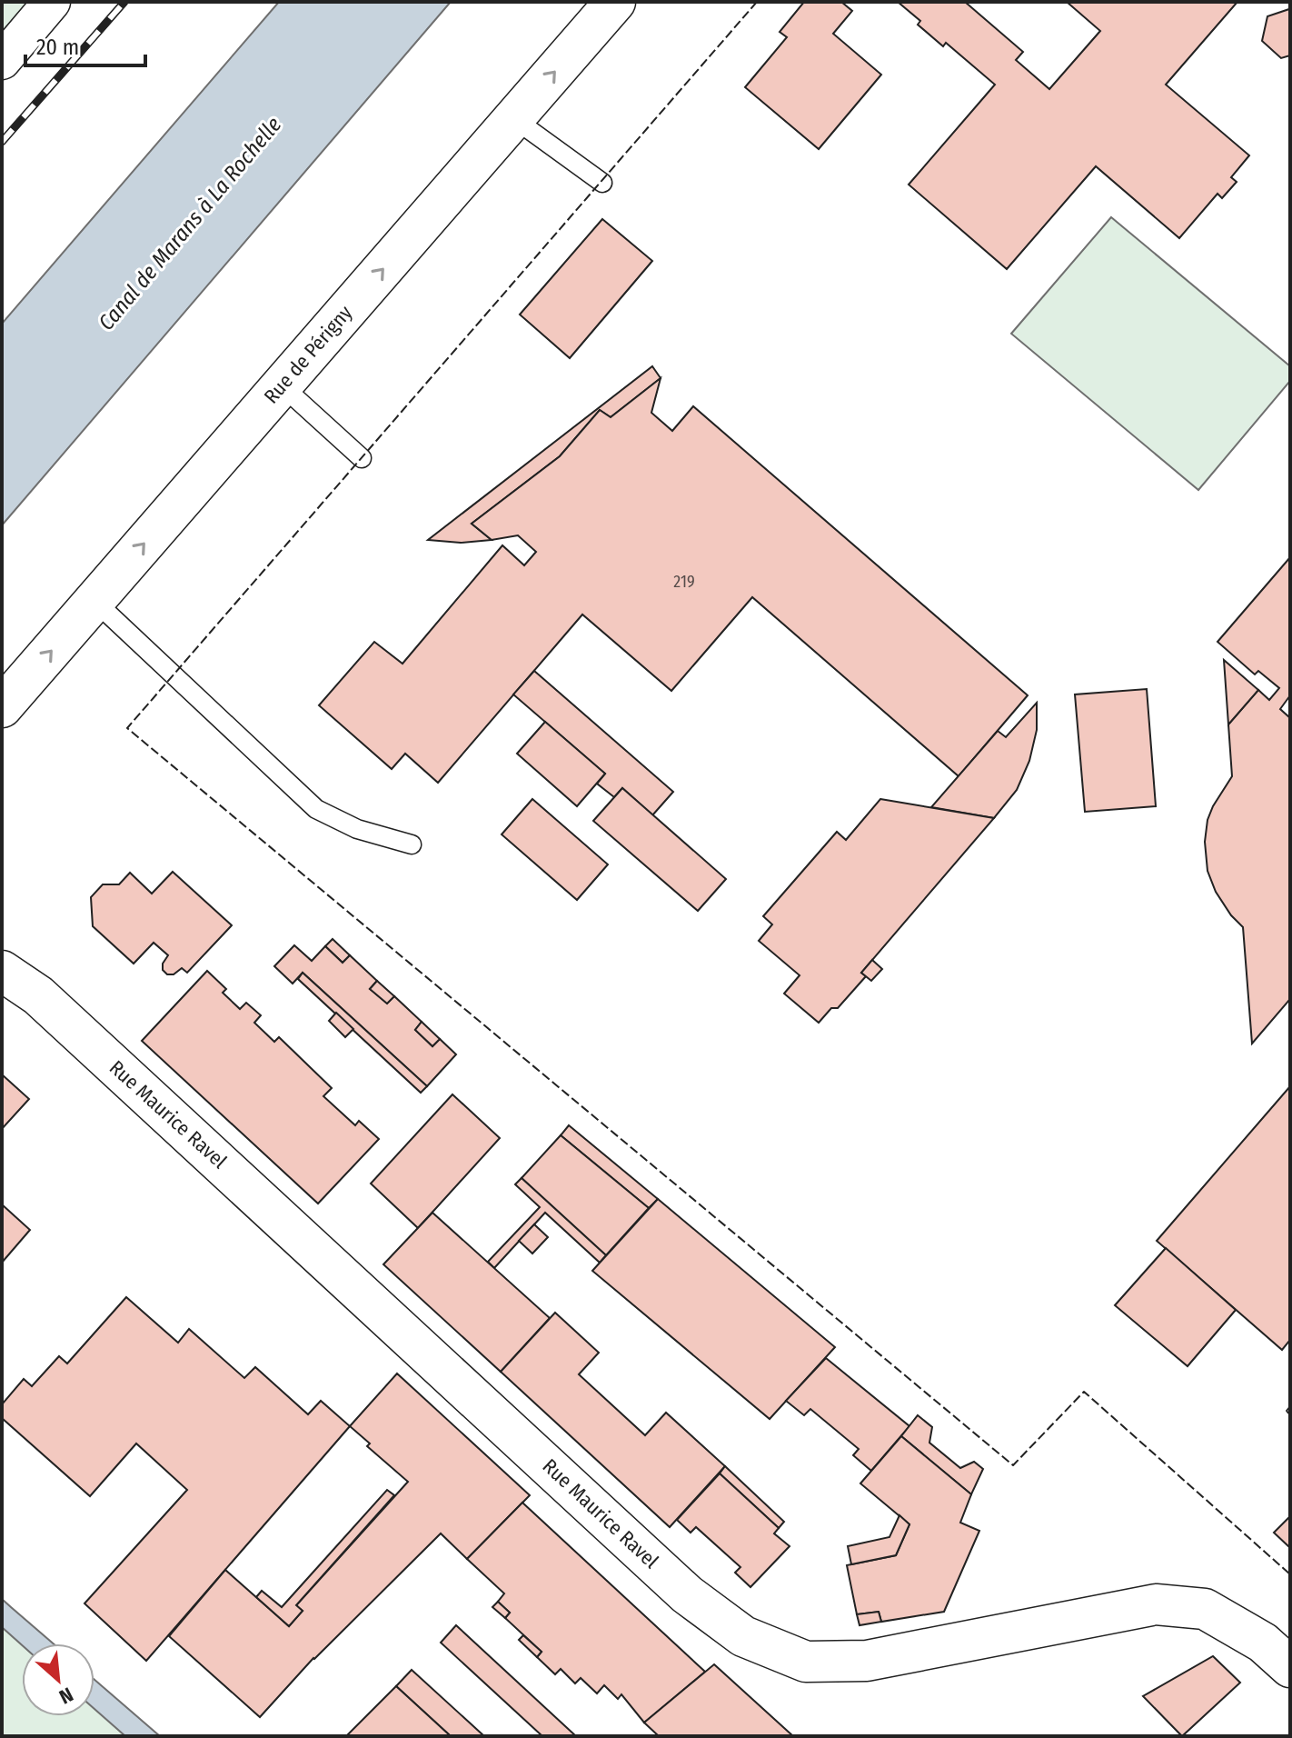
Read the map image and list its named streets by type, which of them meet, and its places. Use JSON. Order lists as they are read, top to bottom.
{
  "streets": {
    "street": ["Rue de Périgny", "Rue Maurice Ravel"]
  },
  "one_way": ["Rue de Périgny"],
  "water": ["Canal de Marans à La Rochelle"],
  "house_numbers": ["219"],
  "scale_bar": "20 m",
  "north": "bottom right"
}
